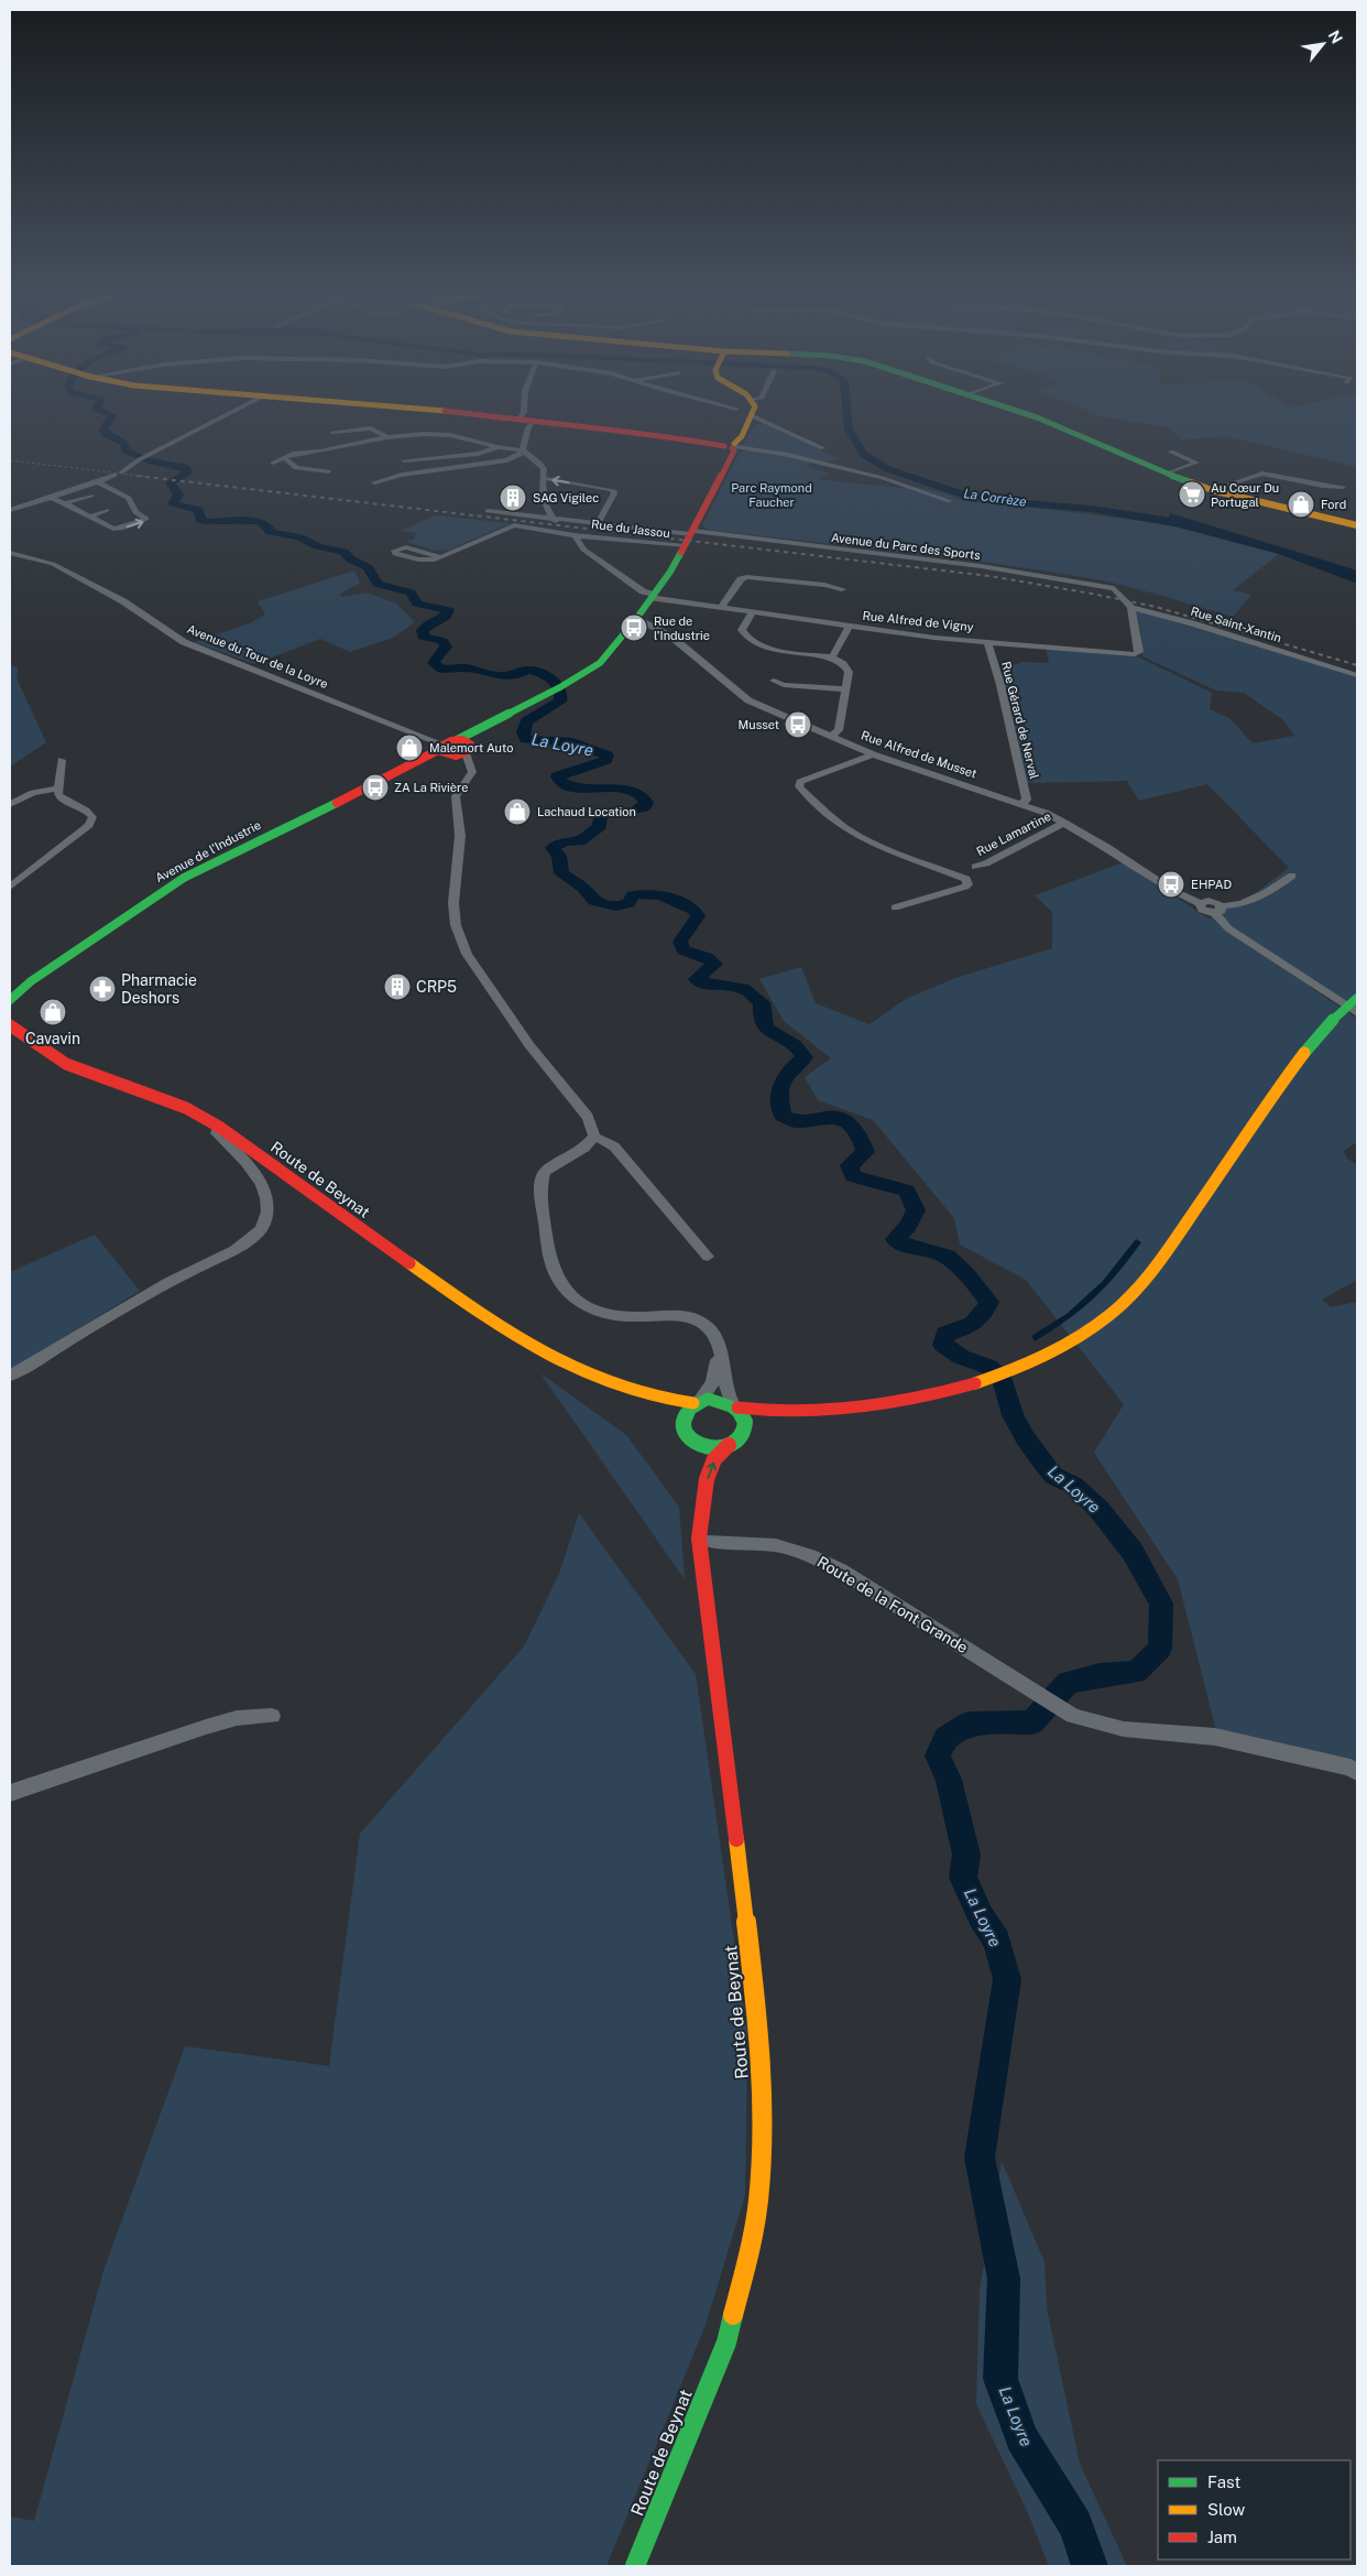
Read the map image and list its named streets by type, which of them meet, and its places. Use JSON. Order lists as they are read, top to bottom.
{
  "streets": {
    "main road": ["Avenue de l'Industrie", "Route de Beynat"],
    "street": [
      "Rue du Jassou",
      "Avenue du Parc des Sports",
      "Rue Alfred de Vigny",
      "Rue Saint-Xantin",
      "Avenue du Tour de la Loyre",
      "Rue Gérard de Nerval",
      "Rue Alfred de Musset",
      "Rue Lamartine",
      "Route de la Font Grande"
    ]
  },
  "crossings": [
    ["Rue du Jassou", "Avenue du Parc des Sports"],
    ["Rue du Jassou", "Rue Alfred de Vigny"],
    ["Avenue du Parc des Sports", "Rue Alfred de Vigny"],
    ["Avenue du Parc des Sports", "Rue Saint-Xantin"],
    ["Rue Alfred de Vigny", "Rue Saint-Xantin"],
    ["Rue Alfred de Vigny", "Rue Gérard de Nerval"],
    ["Rue Gérard de Nerval", "Rue Alfred de Musset"],
    ["Rue Alfred de Musset", "Rue Lamartine"],
    ["Route de Beynat", "Route de la Font Grande"]
  ],
  "water": ["La Corrèze", "La Loyre"],
  "parks": ["Parc Raymond Faucher"],
  "places": {
    "supermarket": ["Au Cœur Du Portugal"],
    "building": ["SAG Vigilec", "CRP5"],
    "shop": [
      "Ford",
      "Malemort Auto",
      "Lachaud Location",
      "Cavavin"
    ],
    "bus stop": [
      "Rue de l'Industrie",
      "Musset",
      "ZA La Rivière",
      "EHPAD"
    ],
    "pharmacy": ["Pharmacie Deshors"]
  },
  "legend": ["Fast", "Slow", "Jam"],
  "north": "top right"
}
